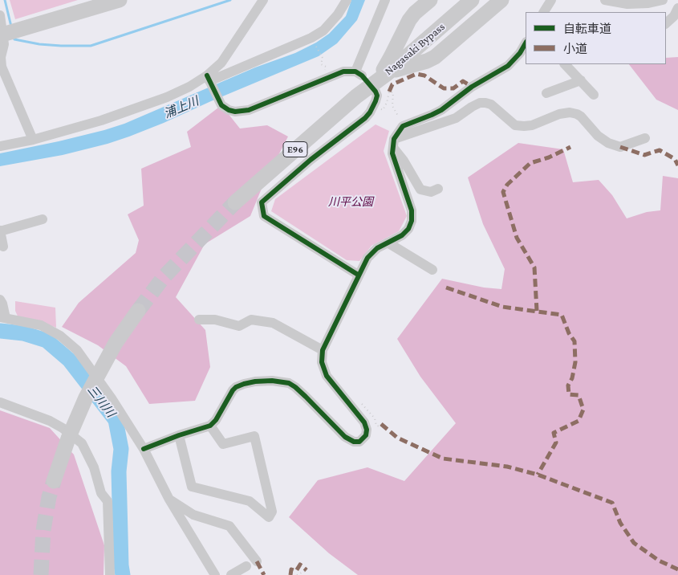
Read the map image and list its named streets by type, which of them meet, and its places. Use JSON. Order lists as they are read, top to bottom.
{
  "streets": {
    "highway": ["Nagasaki Bypass", "E96"]
  },
  "water": ["浦上川", "三川川"],
  "parks": ["川平公園"],
  "legend": ["自転車道", "小道"]
}
